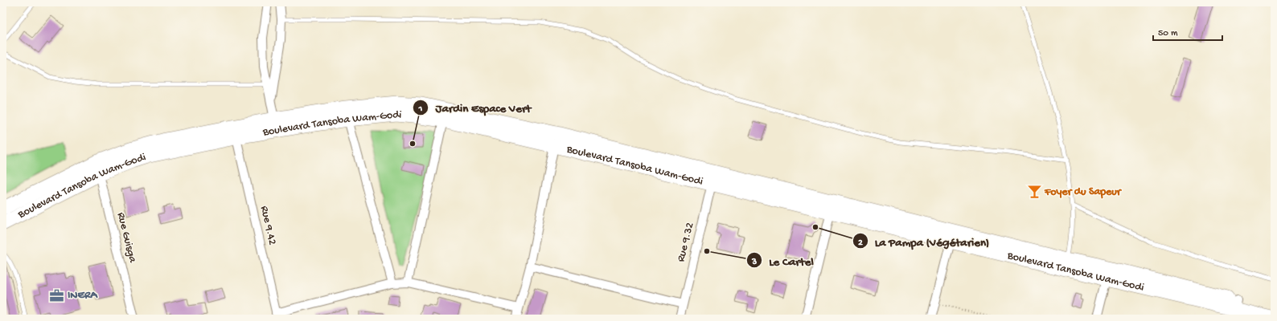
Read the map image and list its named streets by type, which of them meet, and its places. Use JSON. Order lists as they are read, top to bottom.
{
  "streets": {
    "main road": ["Boulevard Tansoba Wam-Godi"],
    "street": ["Rue 9.42", "Rue Guisga", "Rue 9.32"]
  },
  "crossings": [
    ["Boulevard Tansoba Wam-Godi", "Rue 9.42"],
    ["Boulevard Tansoba Wam-Godi", "Rue Guisga"],
    ["Boulevard Tansoba Wam-Godi", "Rue 9.32"]
  ],
  "places": {
    "other": ["Jardin Espace Vert", "La Pampa (Végétarien)", "Le Cartel"],
    "bar": ["Foyer du Sapeur"],
    "office": ["INERA"]
  },
  "scale_bar": "50 m"
}
